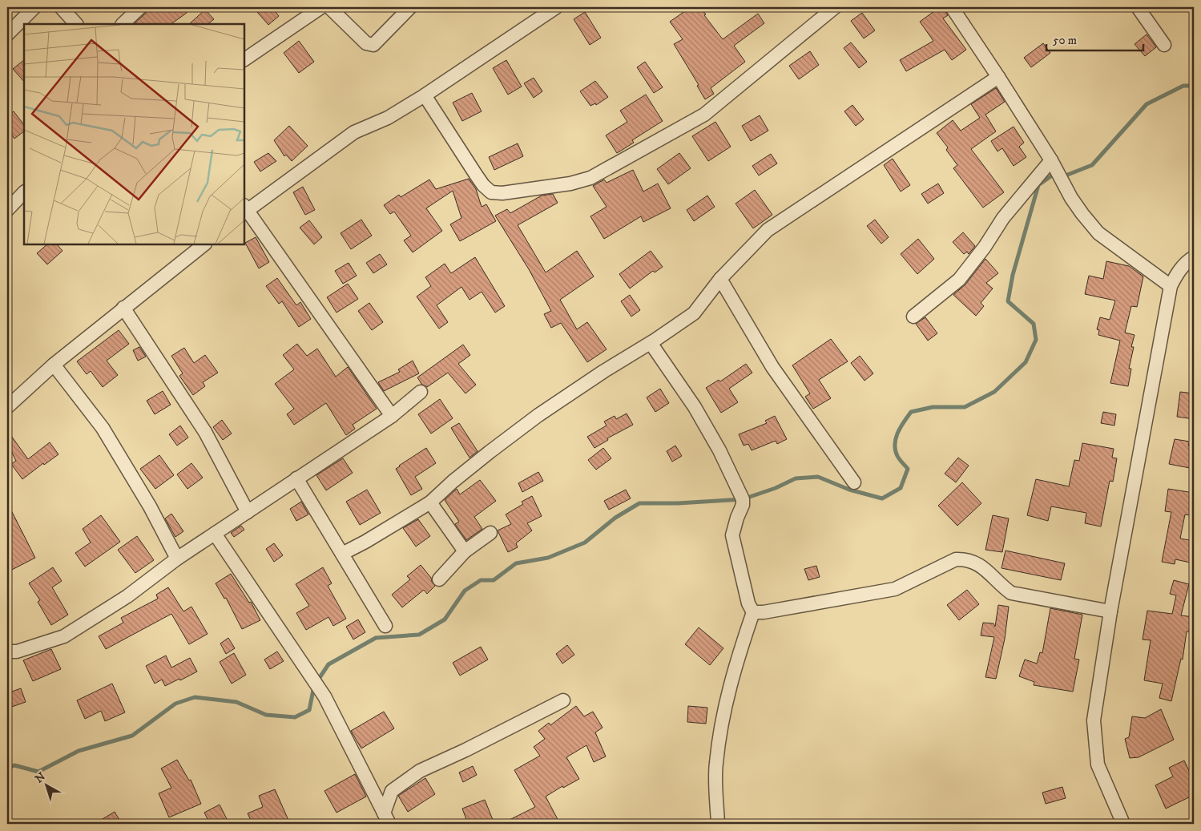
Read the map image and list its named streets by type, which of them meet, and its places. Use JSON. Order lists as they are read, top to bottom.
{
  "scale_bar": "50 m",
  "north": "top left"
}
